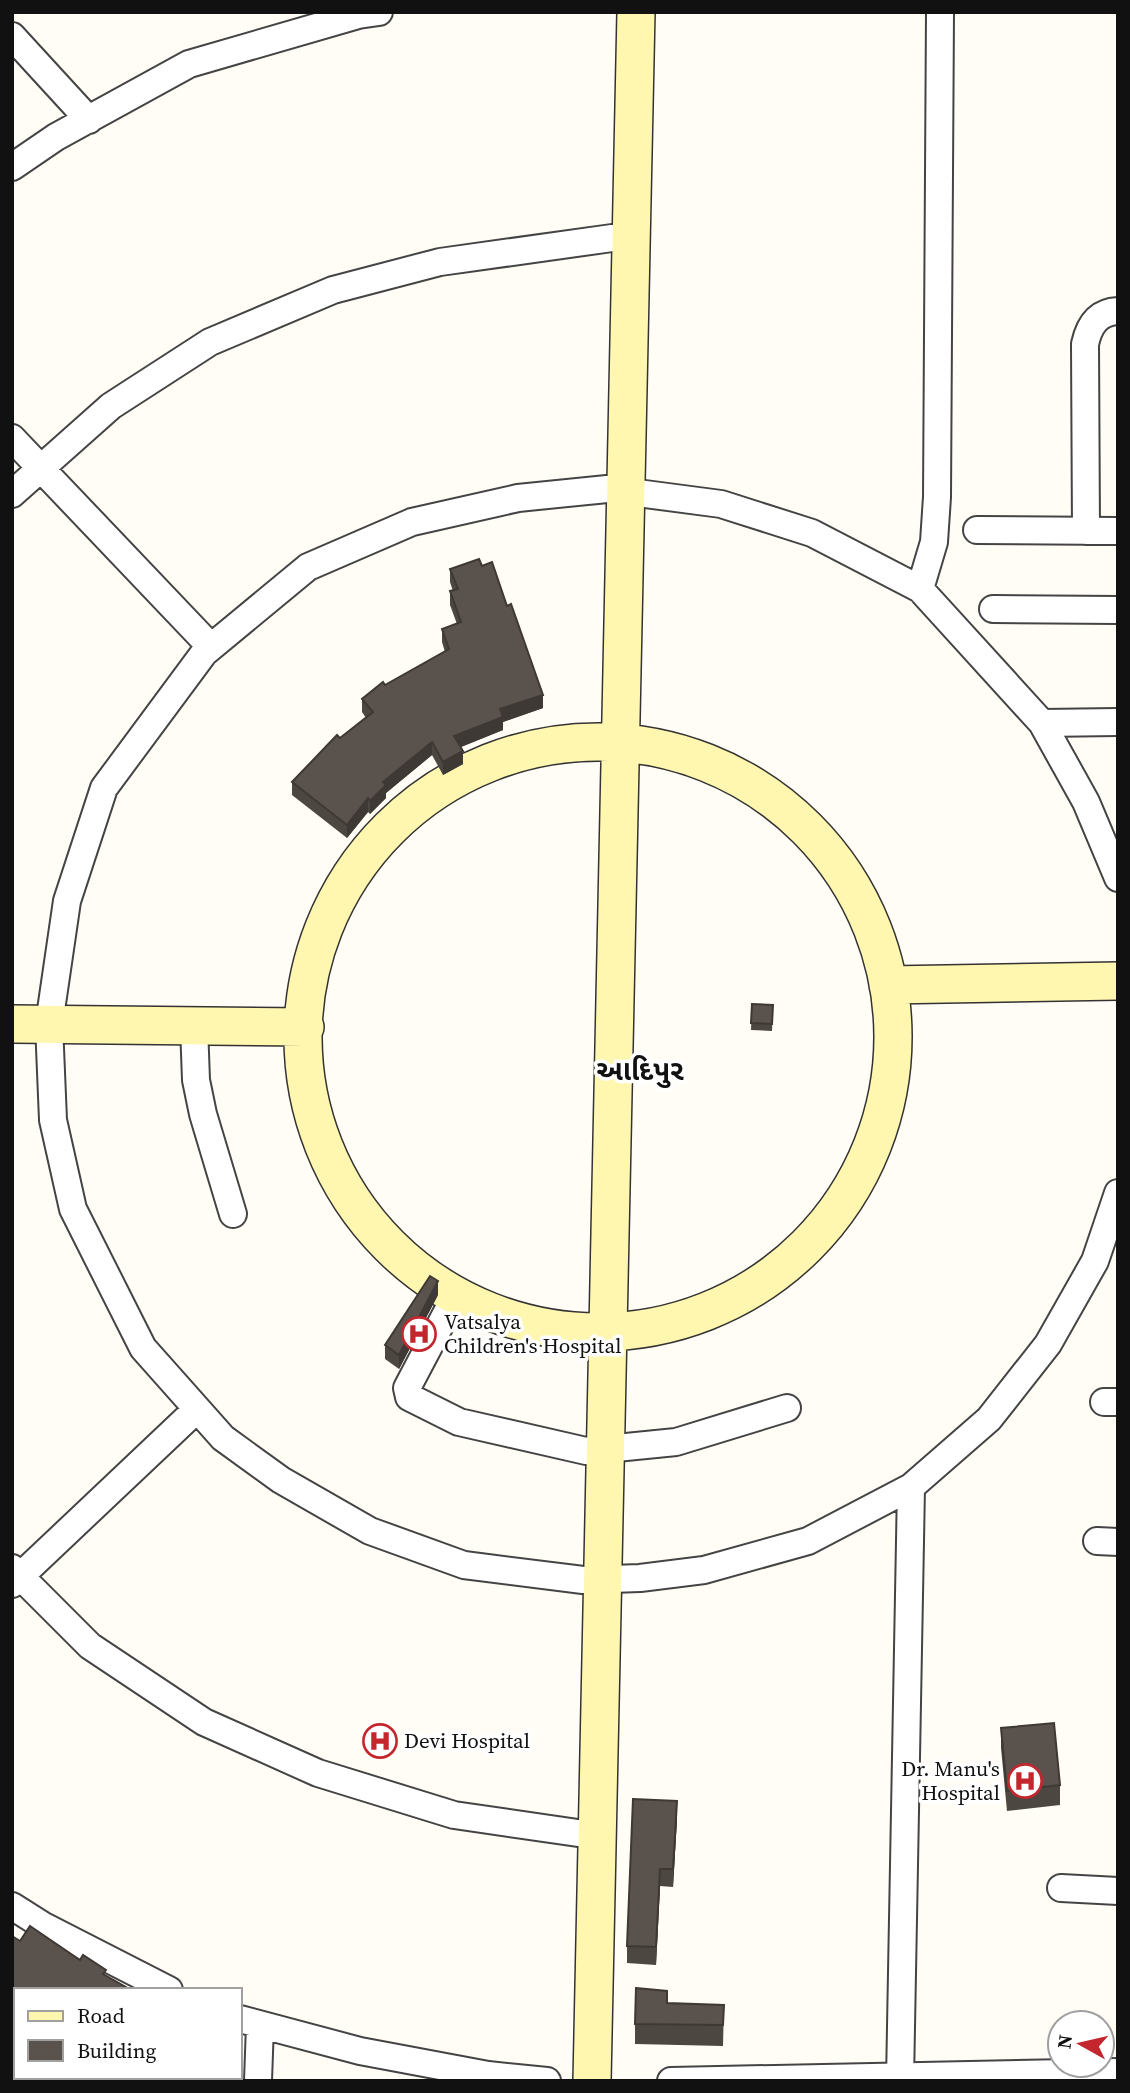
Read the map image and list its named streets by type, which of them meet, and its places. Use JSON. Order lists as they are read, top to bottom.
{
  "districts": ["આદિપુર"],
  "places": {
    "hospital": ["Vatsalya Children's Hospital", "Devi Hospital", "Dr. Manu's Hospital"]
  },
  "legend": ["Road", "Building"],
  "north": "left"
}
